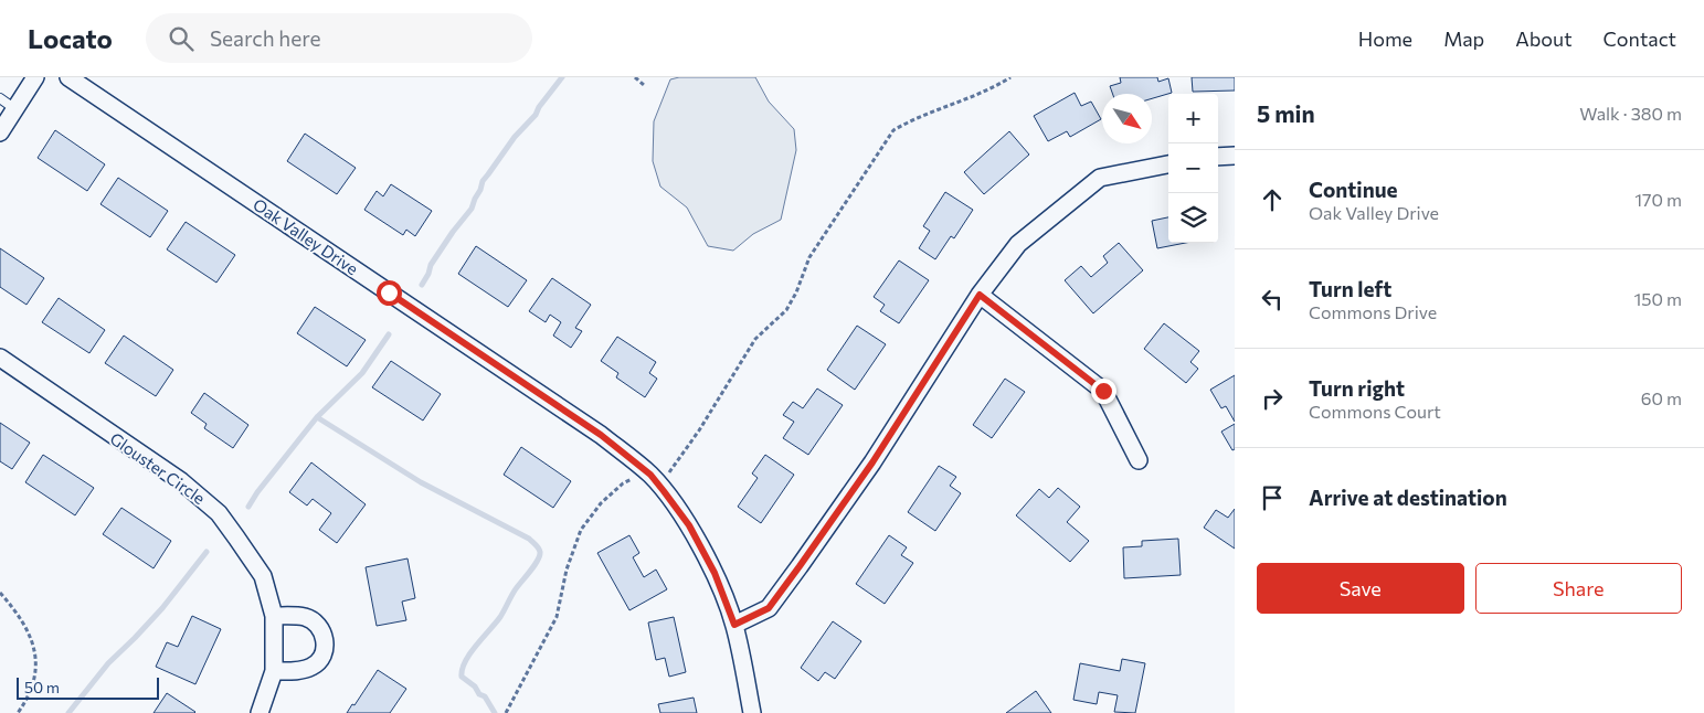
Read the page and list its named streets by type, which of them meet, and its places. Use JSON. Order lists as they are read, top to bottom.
{
  "streets": {
    "street": ["Oak Valley Drive", "Glouster Circle"]
  },
  "scale_bar": "50 m",
  "north": "bottom right",
  "page": {
    "header": "Locato",
    "search": "Search here",
    "nav": [
      "Home",
      "Map",
      "About",
      "Contact"
    ],
    "heading": ["5 min", "Walk · 380 m"],
    "map_buttons": ["+", "−"],
    "list": [
      ["Continue", "Oak Valley Drive", "170 m"],
      ["Turn left", "Commons Drive", "150 m"],
      ["Turn right", "Commons Court", "60 m"],
      "Arrive at destination"
    ],
    "buttons": ["Save", "Share"],
    "scale": "50 m"
  }
}
